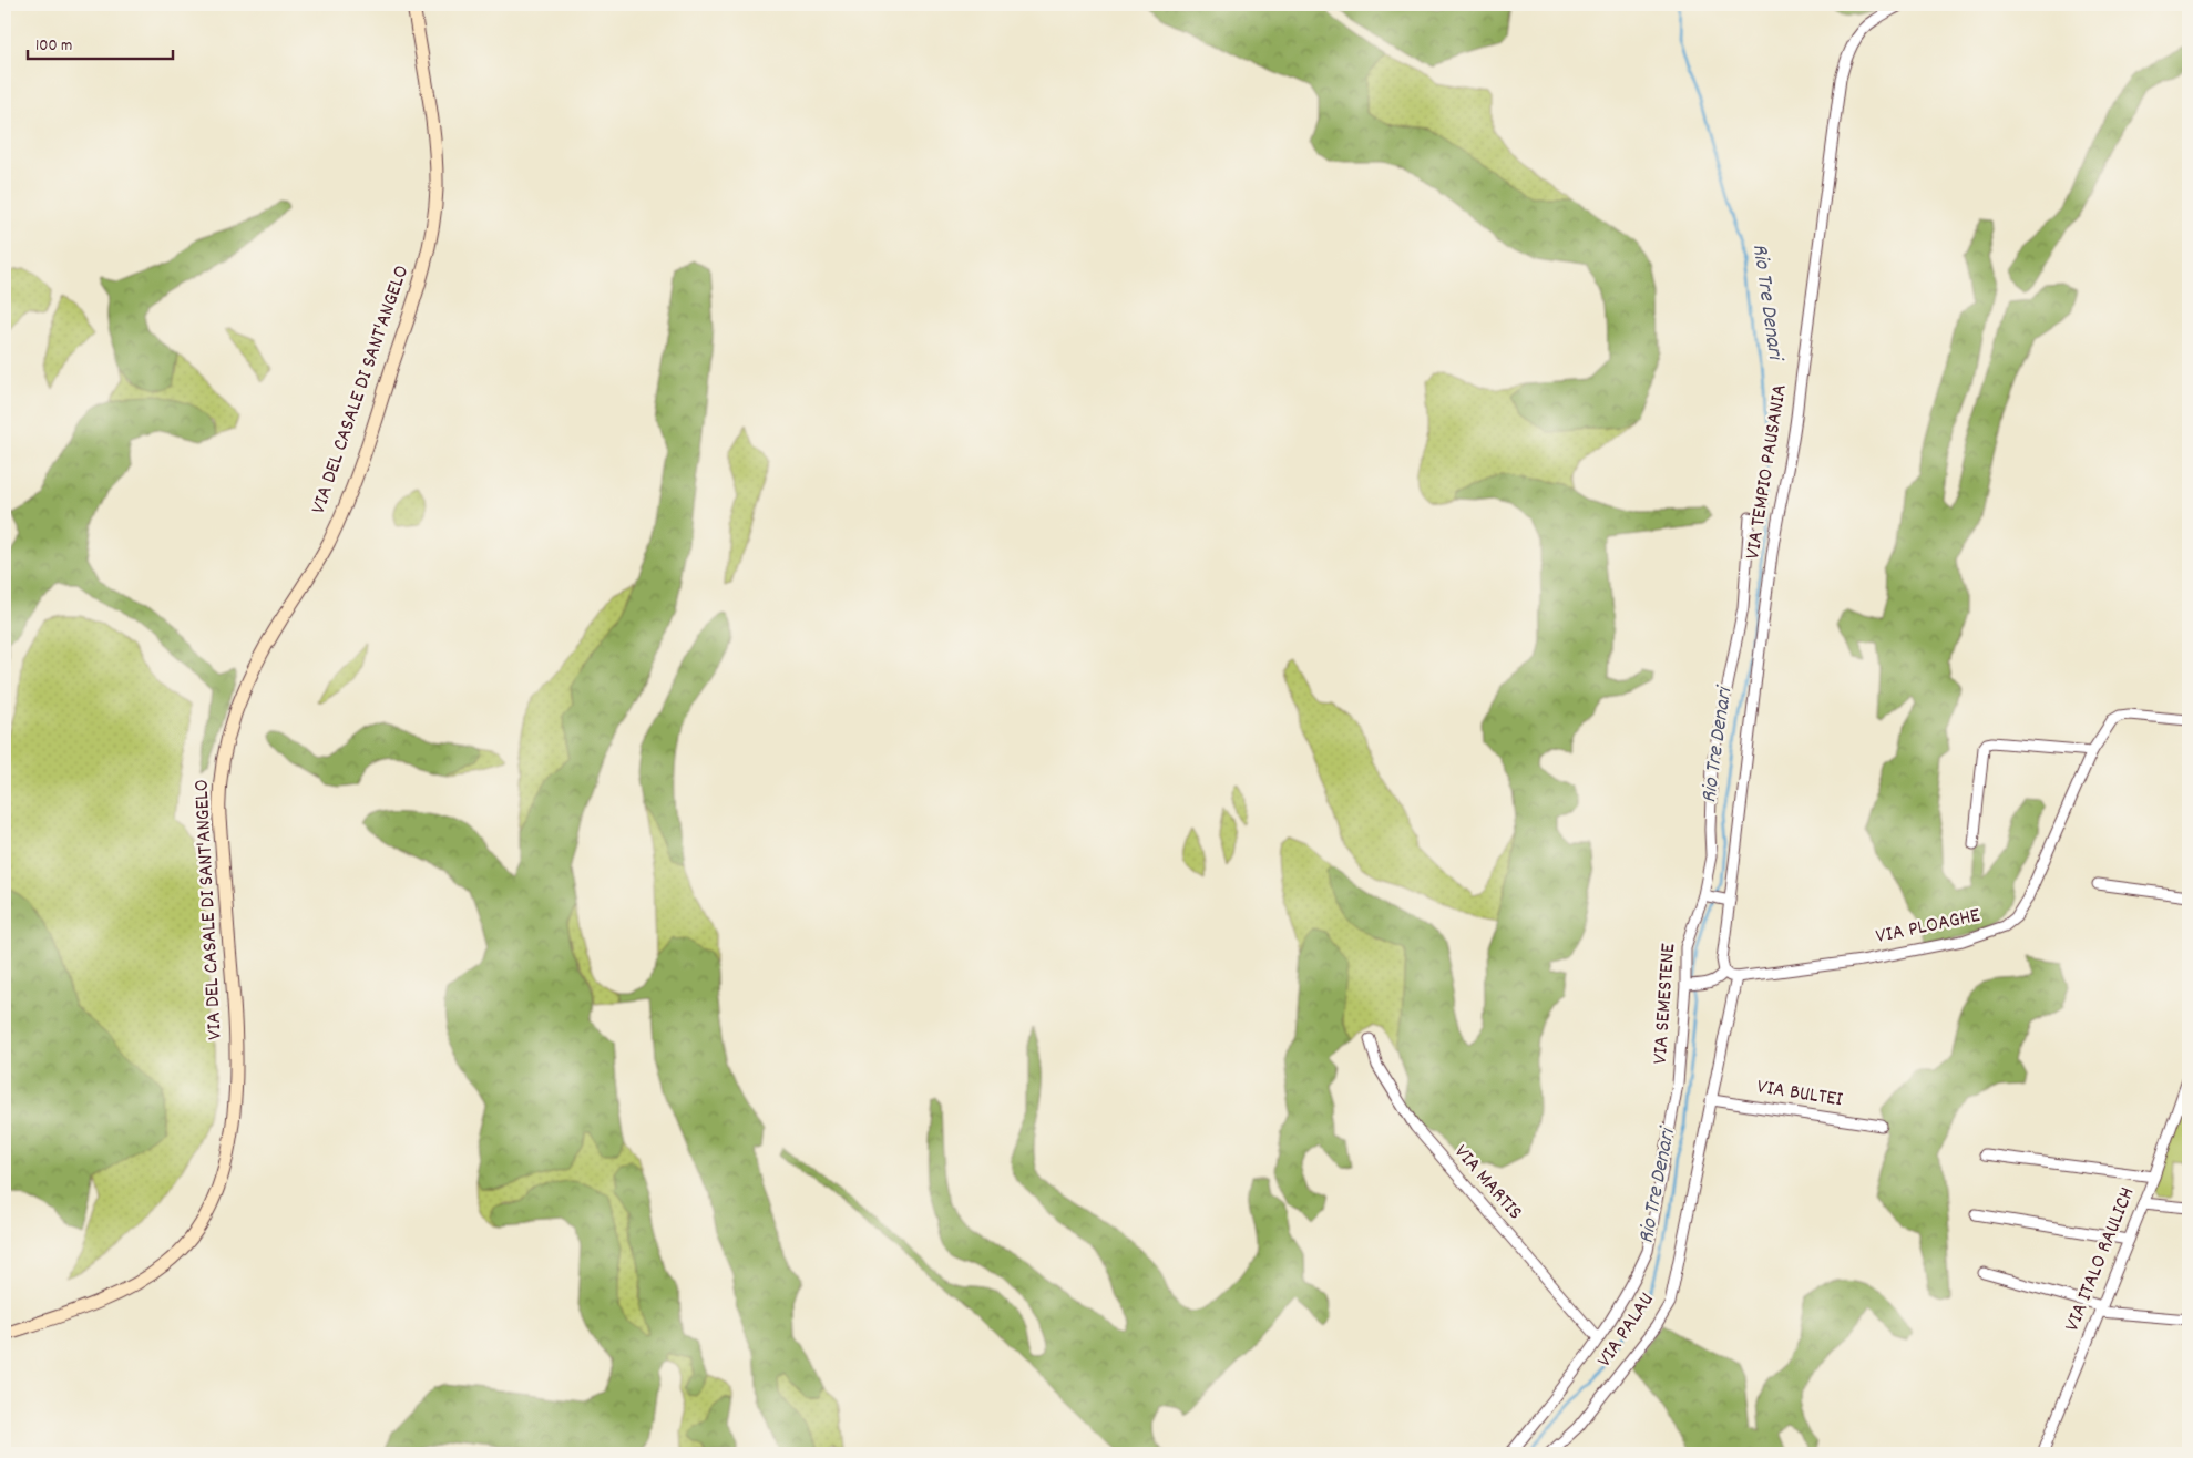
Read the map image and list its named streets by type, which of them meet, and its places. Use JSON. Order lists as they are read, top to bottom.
{
  "streets": {
    "main road": ["VIA DEL CASALE DI SANT'ANGELO"],
    "street": [
      "VIA TEMPIO PAUSANIA",
      "VIA PLOAGHE",
      "VIA SEMESTENE",
      "VIA BULTEI",
      "VIA MARTIS",
      "VIA ITALO RAULICH",
      "VIA PALAU"
    ]
  },
  "crossings": [
    ["VIA PLOAGHE", "VIA PALAU"],
    ["VIA SEMESTENE", "VIA MARTIS"],
    ["VIA BULTEI", "VIA PALAU"]
  ],
  "water": ["Rio Tre Denari"],
  "scale_bar": "100 m"
}
